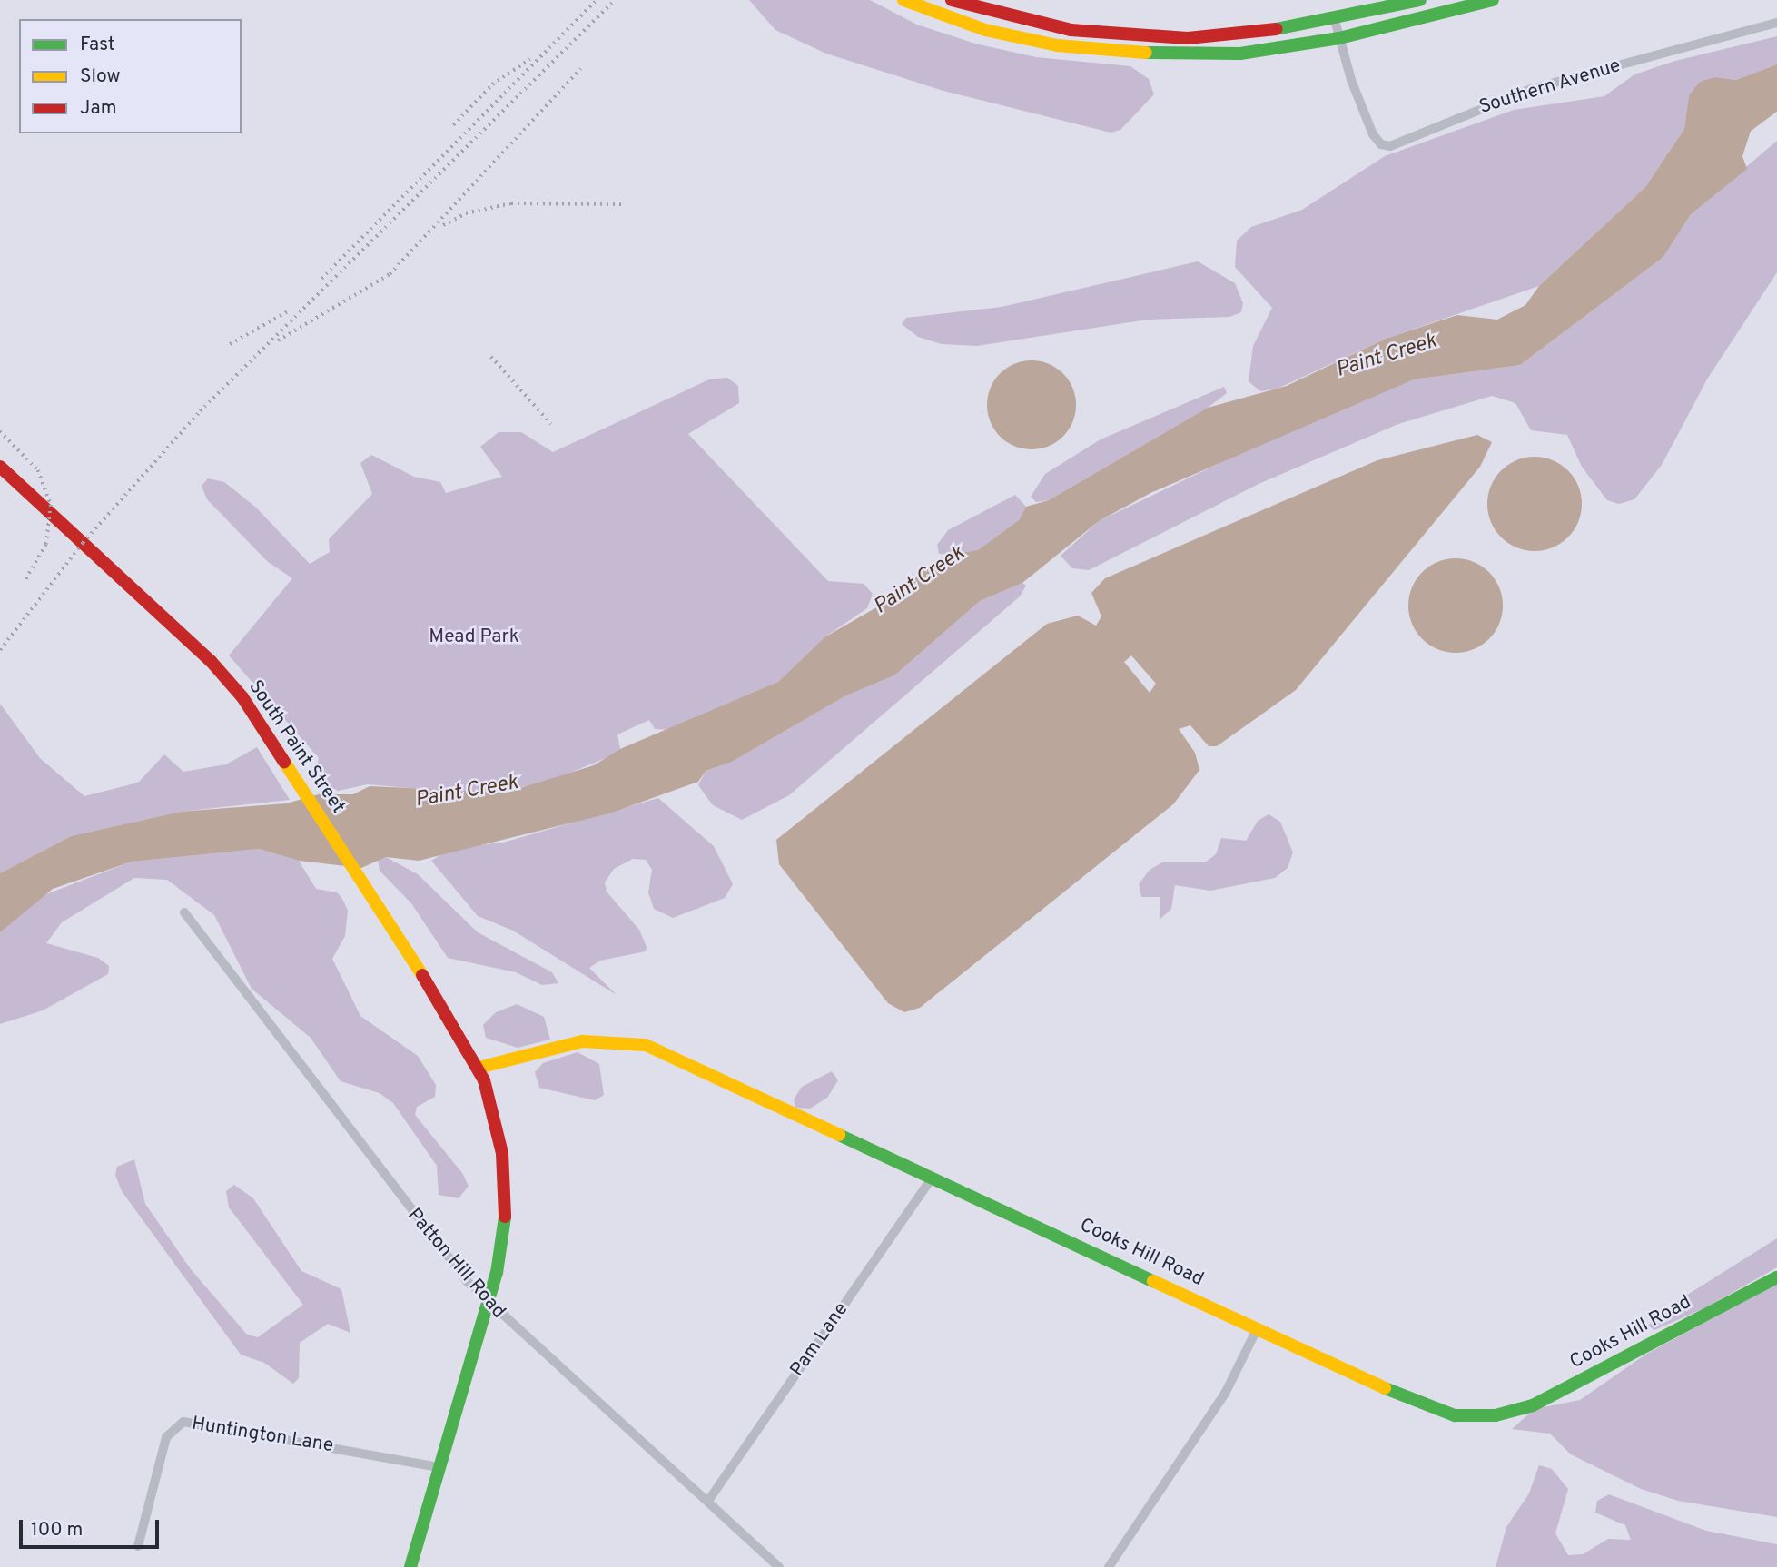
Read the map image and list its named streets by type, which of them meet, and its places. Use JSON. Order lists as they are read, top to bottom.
{
  "streets": {
    "main road": ["South Paint Street", "Cooks Hill Road"],
    "street": [
      "Southern Avenue",
      "Patton Hill Road",
      "Pam Lane",
      "Huntington Lane"
    ]
  },
  "crossings": [
    ["South Paint Street", "Cooks Hill Road"],
    ["South Paint Street", "Patton Hill Road"],
    ["South Paint Street", "Huntington Lane"],
    ["Cooks Hill Road", "Pam Lane"],
    ["Patton Hill Road", "Pam Lane"]
  ],
  "water": ["Paint Creek"],
  "parks": ["Mead Park"],
  "legend": ["Fast", "Slow", "Jam"],
  "scale_bar": "100 m"
}
